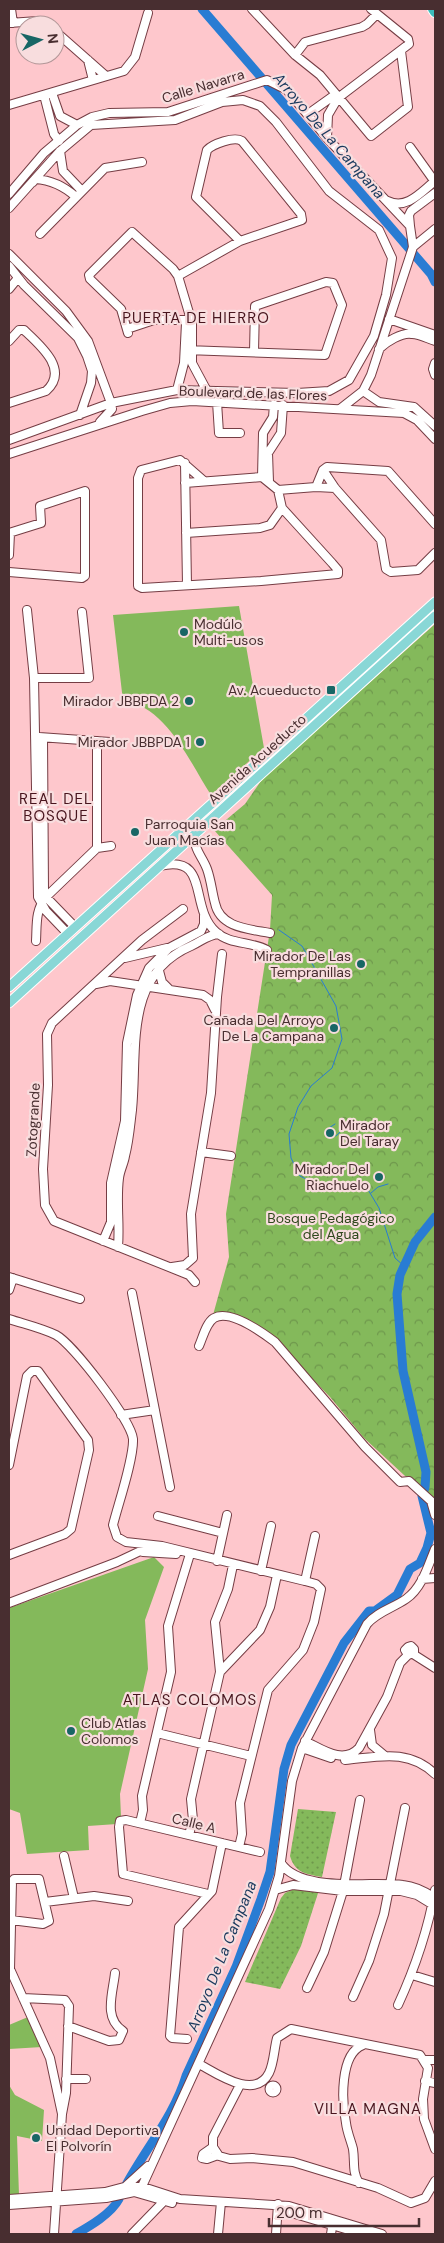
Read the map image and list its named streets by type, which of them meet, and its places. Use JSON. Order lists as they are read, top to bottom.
{
  "streets": {
    "main road": ["Avenida Acueducto"],
    "street": [
      "Calle Navarra",
      "Boulevard de las Flores",
      "Zotogrande",
      "Calle A"
    ]
  },
  "crossings": [
    ["Calle Navarra", "Boulevard de las Flores"]
  ],
  "districts": [
    "PUERTA DE HIERRO",
    "REAL DEL BOSQUE",
    "ATLAS COLOMOS",
    "VILLA MAGNA"
  ],
  "water": ["Arroyo De La Campana"],
  "parks": ["Bosque Pedagógico del Agua"],
  "places": {
    "other": [
      "Modúlo Multi-usos",
      "Mirador JBBPDA 2",
      "Mirador JBBPDA 1",
      "Parroquia San Juan Macías",
      "Mirador De Las Tempranillas",
      "Cañada Del Arroyo De La Campana",
      "Mirador Del Taray",
      "Mirador Del Riachuelo",
      "Club Atlas Colomos",
      "Unidad Deportiva El Polvorín"
    ],
    "transit": ["Av. Acueducto"]
  },
  "scale_bar": "200 m",
  "north": "right"
}
